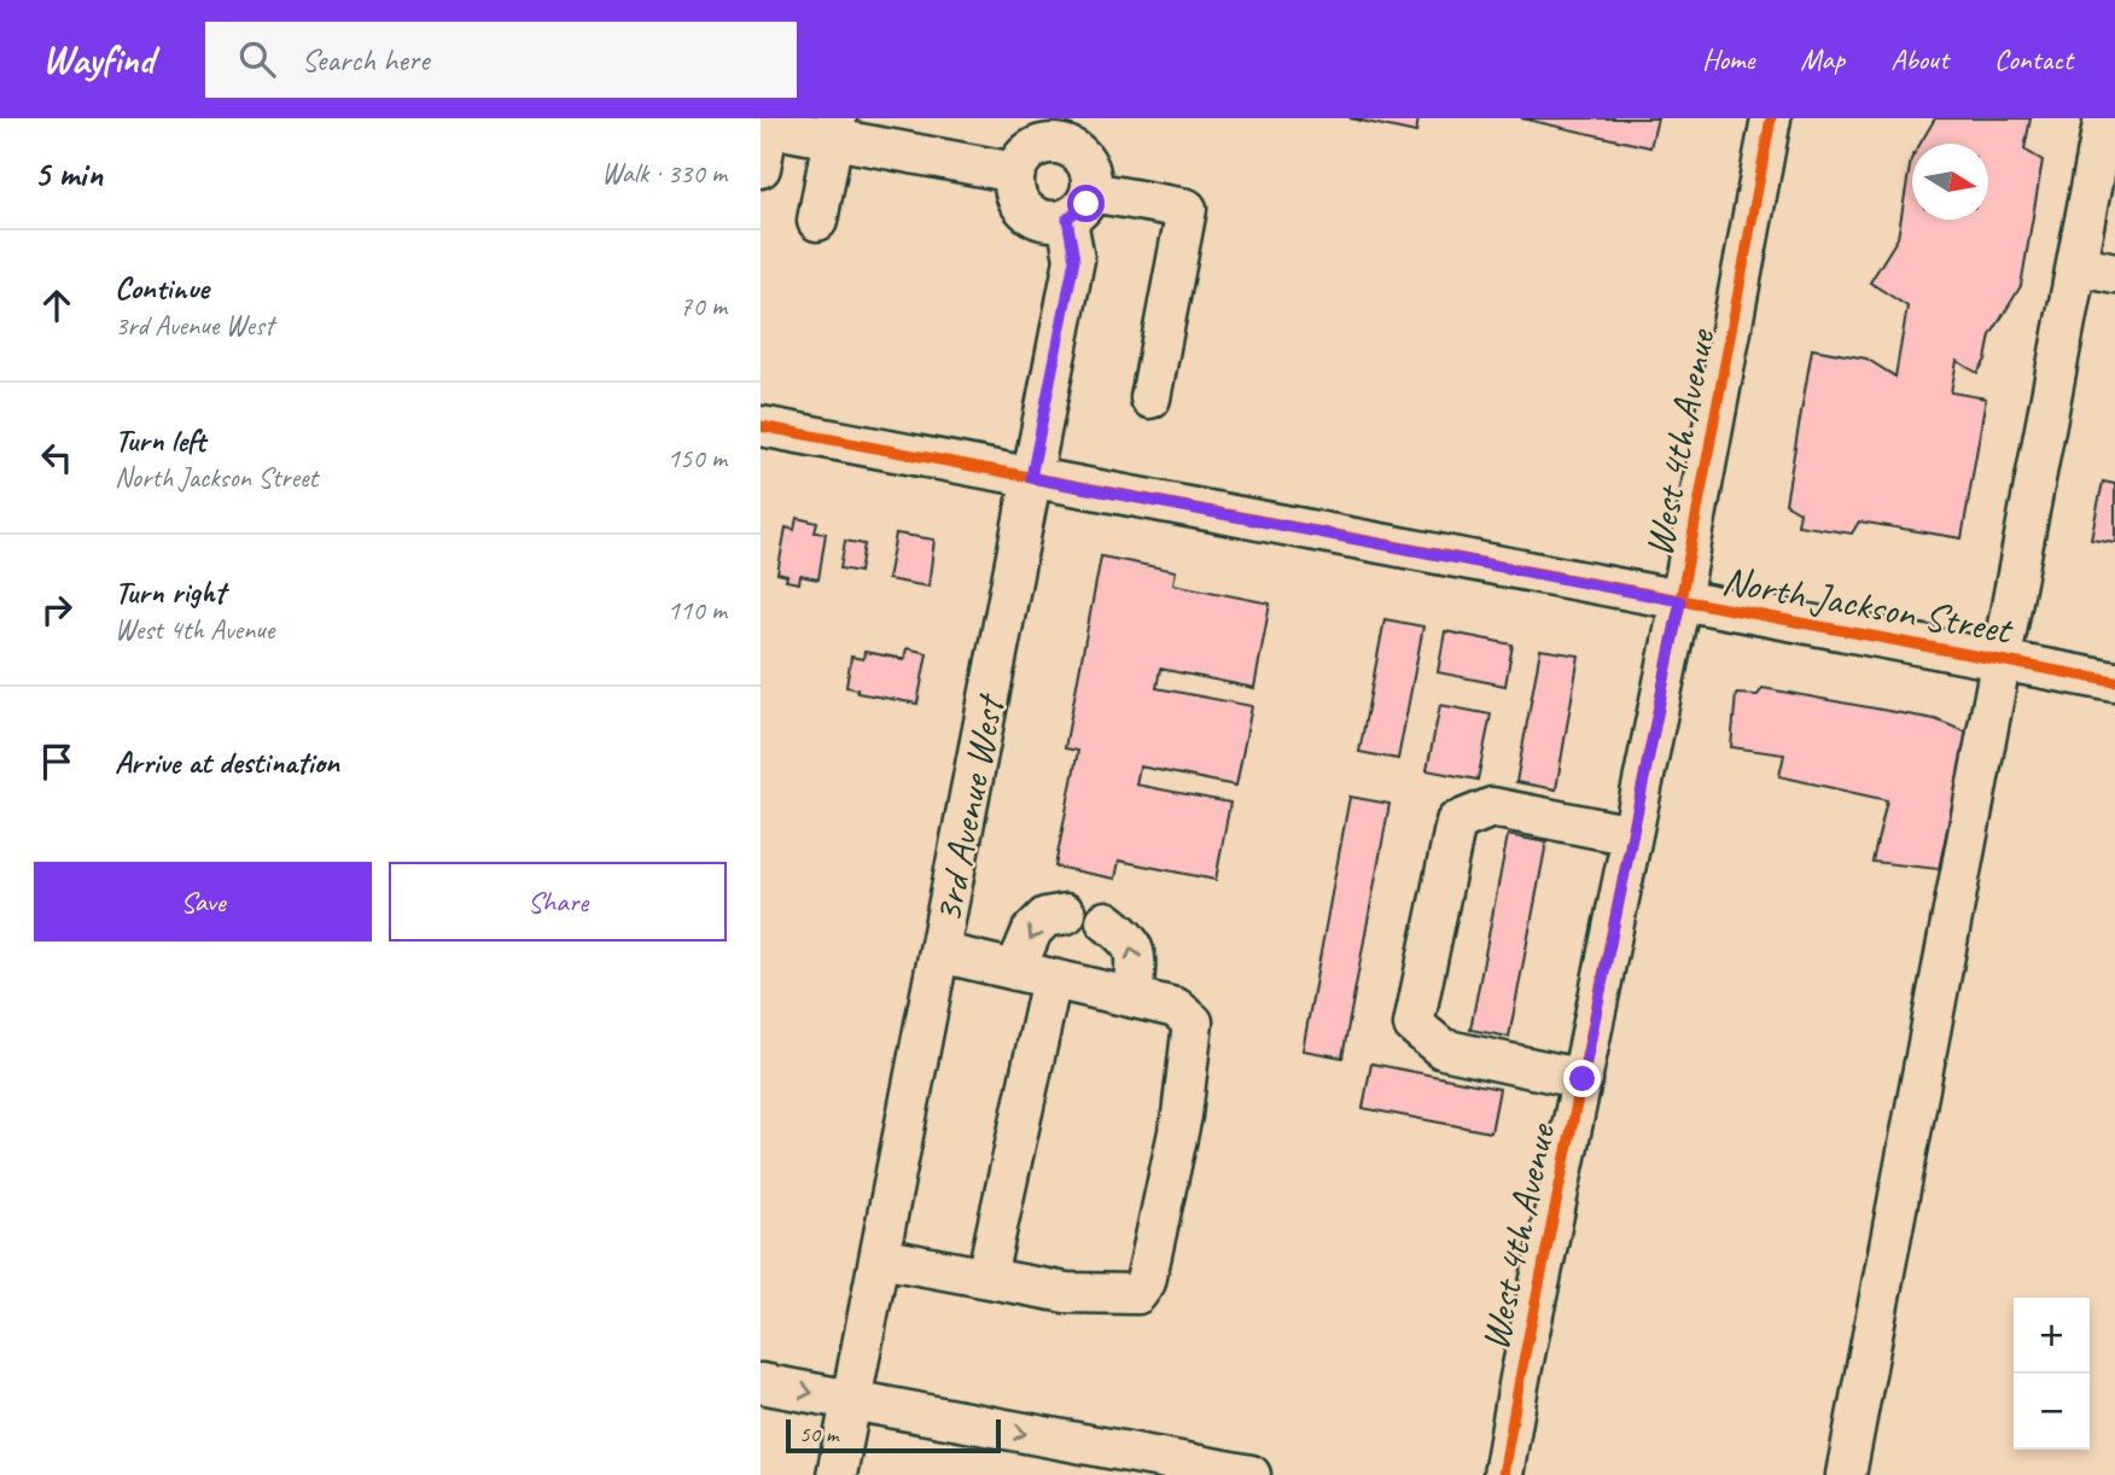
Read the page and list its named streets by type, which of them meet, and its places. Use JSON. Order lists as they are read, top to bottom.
{
  "streets": {
    "street": ["West 4th Avenue", "North Jackson Street", "3rd Avenue West"]
  },
  "crossings": [
    ["West 4th Avenue", "North Jackson Street"],
    ["North Jackson Street", "3rd Avenue West"]
  ],
  "scale_bar": "50 m",
  "north": "right",
  "page": {
    "header": "Wayfind",
    "search": "Search here",
    "nav": [
      "Home",
      "Map",
      "About",
      "Contact"
    ],
    "heading": ["5 min", "Walk · 330 m"],
    "list": [
      ["Continue", "3rd Avenue West", "70 m"],
      ["Turn left", "North Jackson Street", "150 m"],
      ["Turn right", "West 4th Avenue", "110 m"],
      "Arrive at destination"
    ],
    "buttons": ["Save", "Share"],
    "map_buttons": ["+", "−"],
    "scale": "50 m"
  }
}
